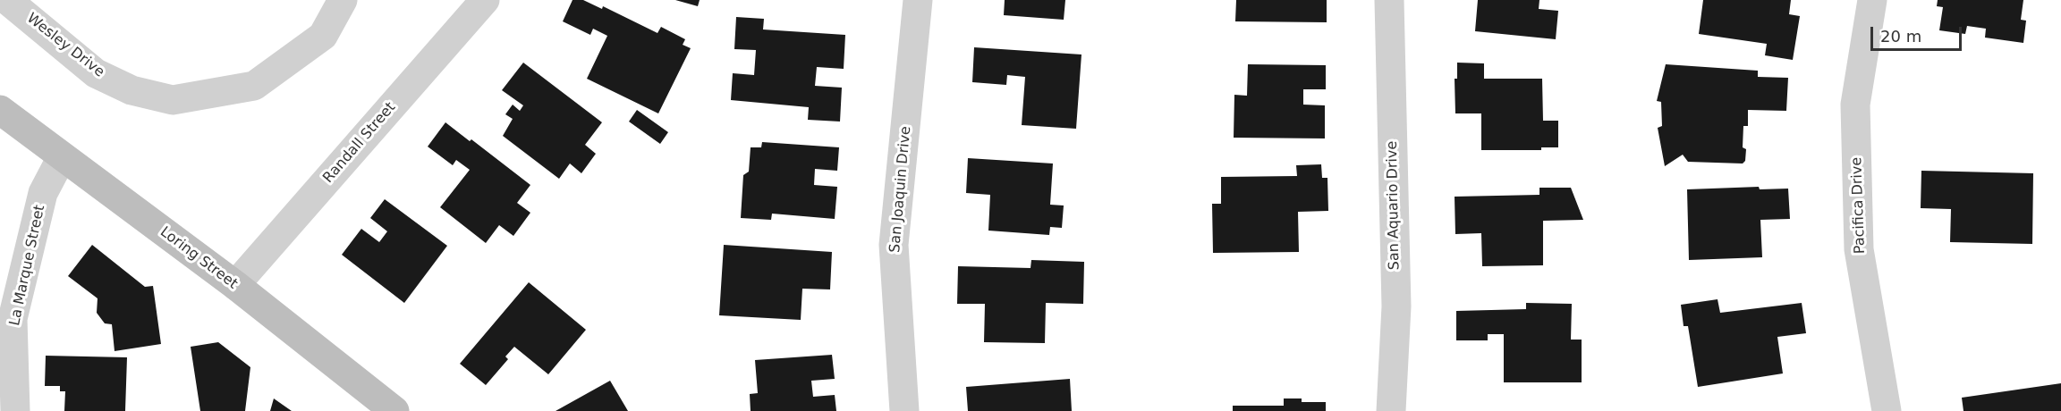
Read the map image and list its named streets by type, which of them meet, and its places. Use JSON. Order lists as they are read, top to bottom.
{
  "streets": {
    "street": [
      "Wesley Drive",
      "Randall Street",
      "San Joaquin Drive",
      "San Aquario Drive",
      "Pacifica Drive",
      "Loring Street",
      "La Marque Street"
    ]
  },
  "crossings": [
    ["Randall Street", "Loring Street"],
    ["Loring Street", "La Marque Street"]
  ],
  "scale_bar": "20 m"
}
